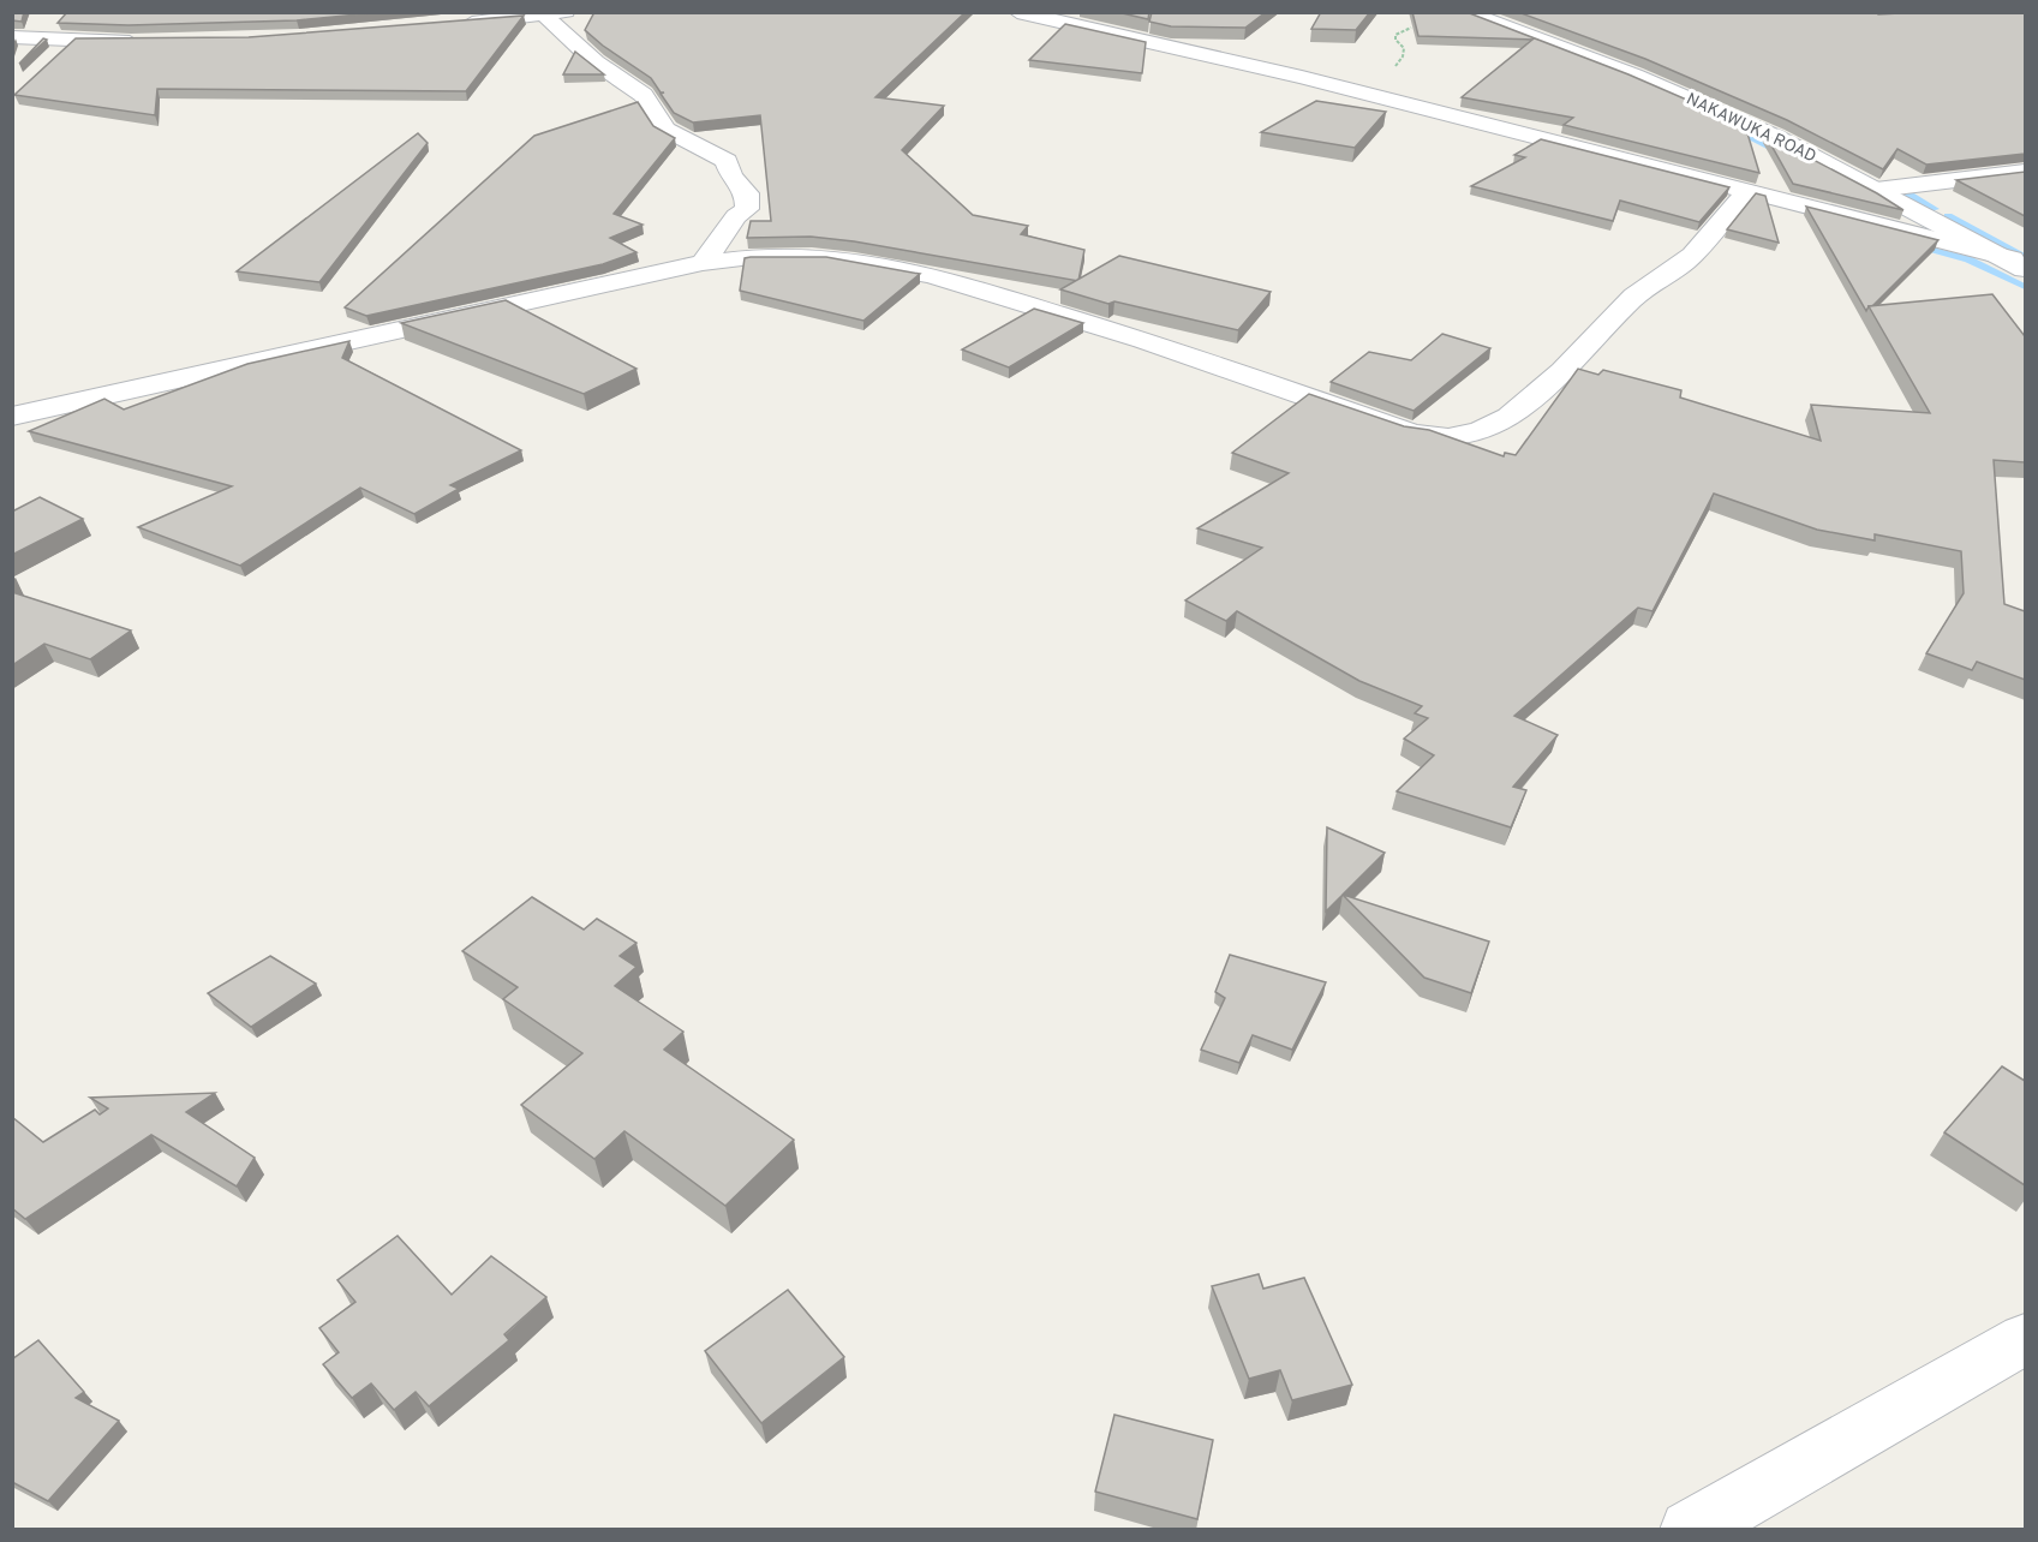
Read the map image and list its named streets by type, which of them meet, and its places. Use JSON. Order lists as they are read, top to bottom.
{
  "streets": {
    "street": ["NAKAWUKA ROAD"]
  }
}
